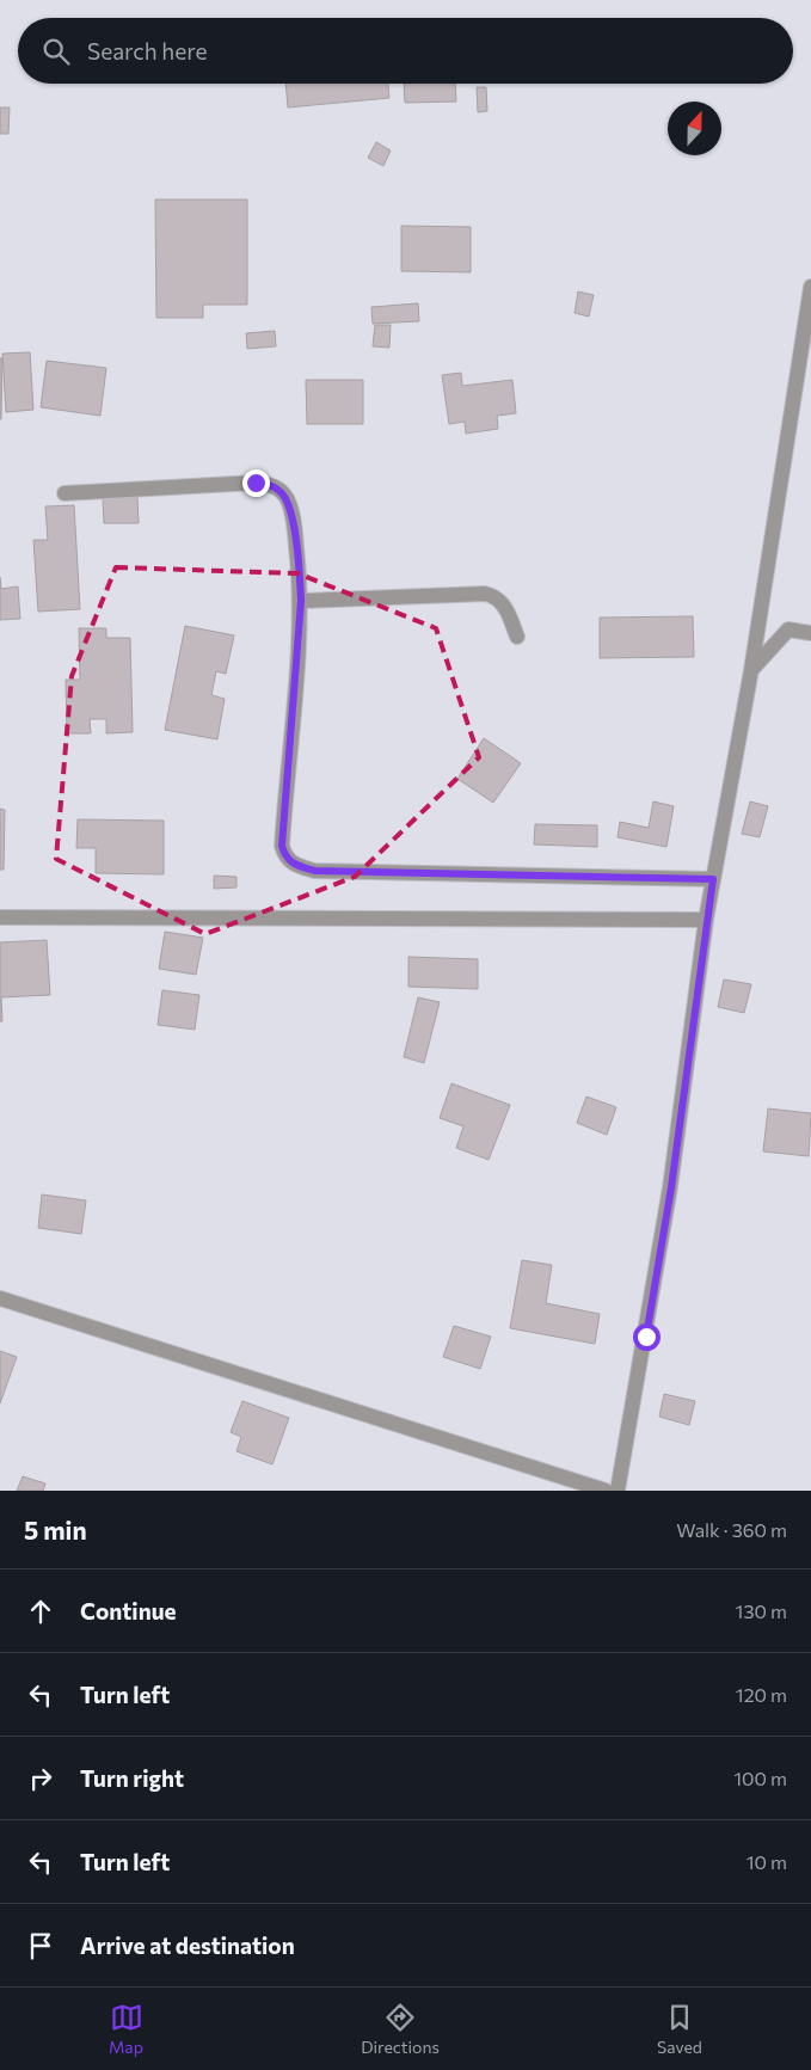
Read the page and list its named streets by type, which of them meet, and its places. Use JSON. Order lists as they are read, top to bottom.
{
  "north": "top",
  "page": {
    "search": "Search here",
    "heading": ["5 min", "Walk · 360 m"],
    "list": [
      ["Continue", "130 m"],
      ["Turn left", "120 m"],
      ["Turn right", "100 m"],
      ["Turn left", "10 m"],
      "Arrive at destination"
    ],
    "nav": ["Map", "Directions", "Saved"]
  }
}
